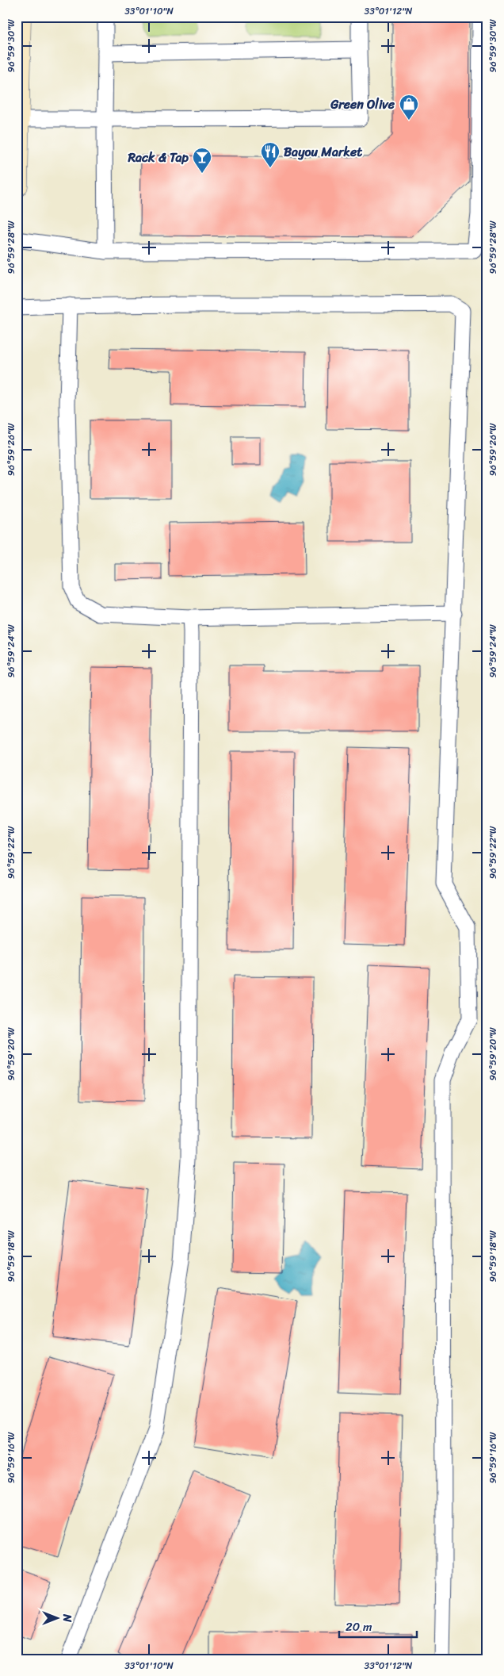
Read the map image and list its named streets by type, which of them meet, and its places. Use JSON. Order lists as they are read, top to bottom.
{
  "places": {
    "shop": ["Green Olive"],
    "restaurant": ["Bayou Market"],
    "bar": ["Rack & Tap"]
  },
  "scale_bar": "20 m",
  "north": "right",
  "coordinates": [
    "33°01'10\"N",
    "33°01'12\"N",
    "96°59'30\"W",
    "96°59'28\"W",
    "96°59'26\"W",
    "96°59'24\"W",
    "96°59'22\"W",
    "96°59'20\"W",
    "96°59'18\"W",
    "96°59'16\"W"
  ]
}
